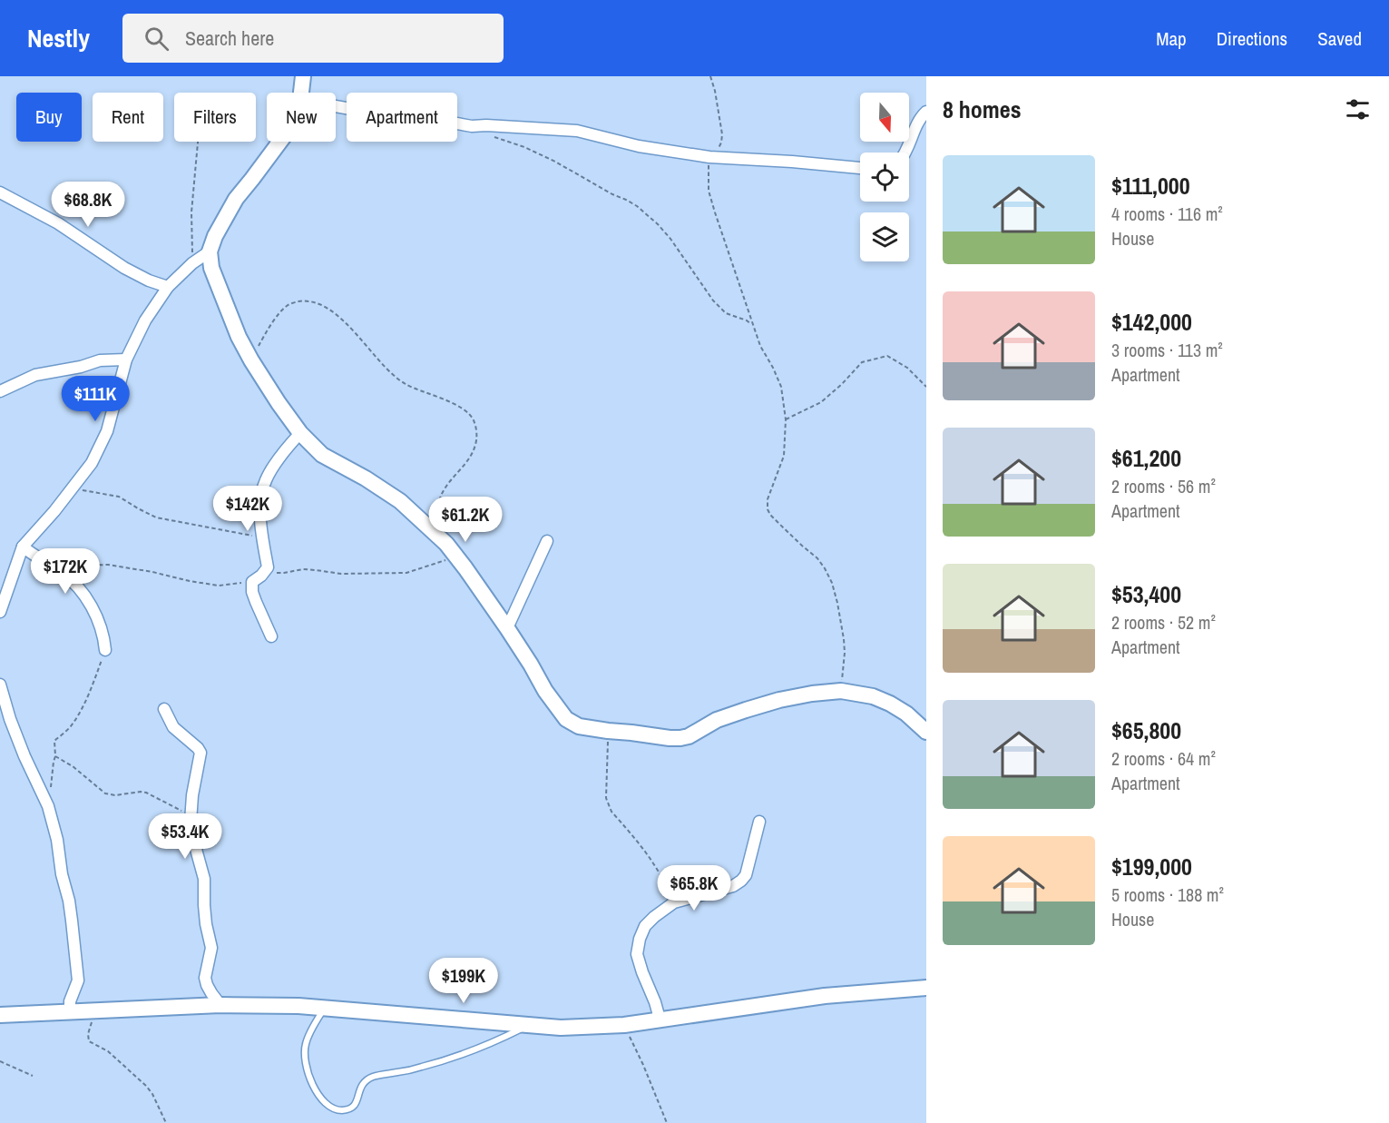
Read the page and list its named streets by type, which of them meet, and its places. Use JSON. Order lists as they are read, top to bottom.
{
  "north": "bottom",
  "page": {
    "header": "Nestly",
    "search": "Search here",
    "nav": ["Map", "Directions", "Saved"],
    "heading": "8 homes",
    "chip": [
      "Buy",
      "Rent",
      "Filters",
      "New",
      "Apartment"
    ],
    "list": [
      {
        "name": "$111,000",
        "note": "4 rooms · 116 m² · House"
      },
      {
        "name": "$142,000",
        "note": "3 rooms · 113 m² · Apartment"
      },
      {
        "name": "$61,200",
        "note": "2 rooms · 56 m² · Apartment"
      },
      {
        "name": "$53,400",
        "note": "2 rooms · 52 m² · Apartment"
      },
      {
        "name": "$65,800",
        "note": "2 rooms · 64 m² · Apartment"
      },
      {
        "name": "$199,000",
        "note": "5 rooms · 188 m² · House"
      }
    ],
    "price": [
      "$68.8K",
      "$111K",
      "$142K",
      "$61.2K",
      "$172K",
      "$53.4K",
      "$65.8K",
      "$199K"
    ]
  }
}
